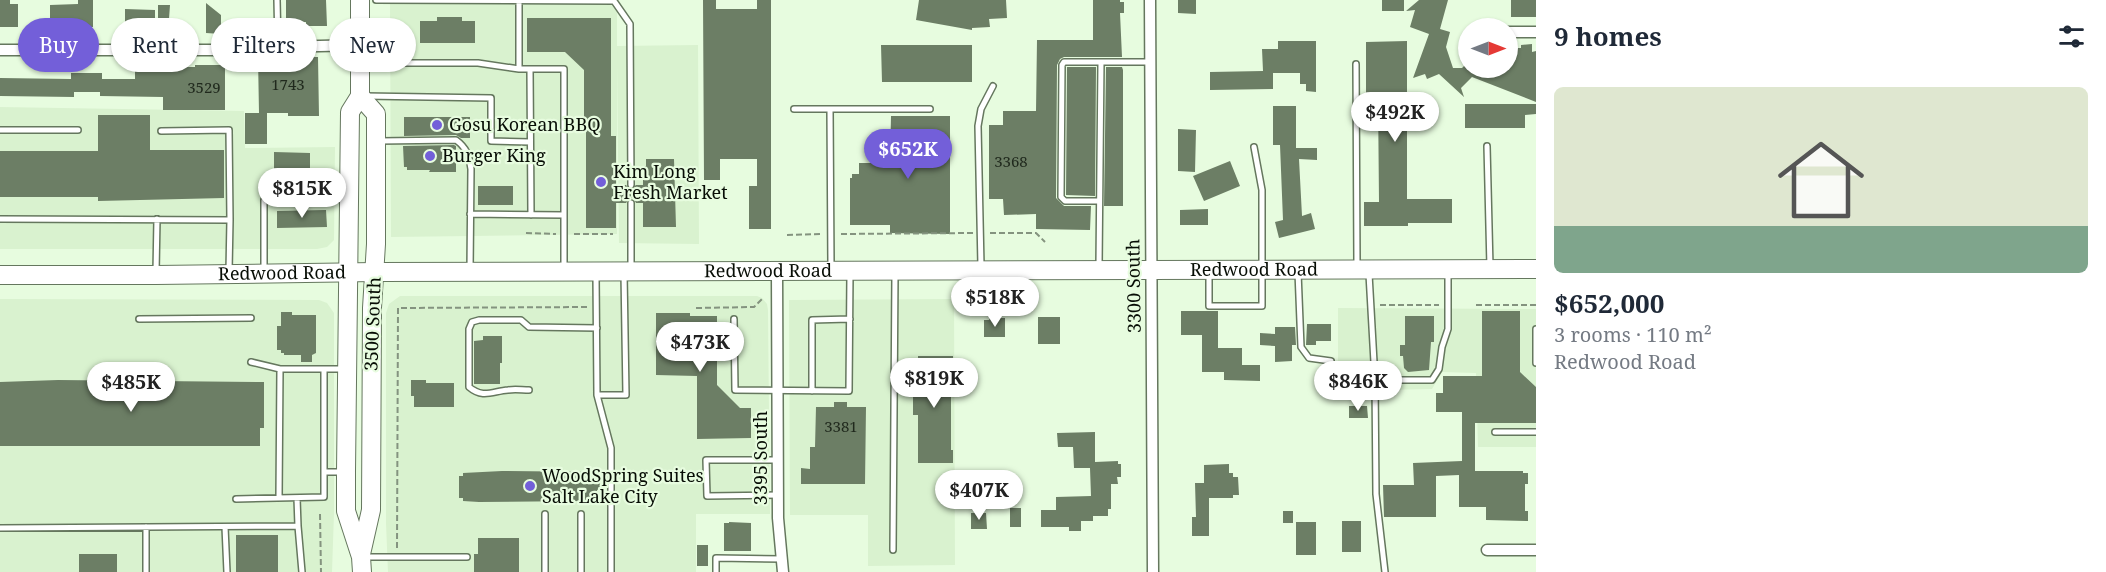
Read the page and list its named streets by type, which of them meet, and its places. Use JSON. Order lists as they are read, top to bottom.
{
  "streets": {
    "main road": ["Redwood Road", "3500 South"],
    "street": ["3300 South", "3395 South"]
  },
  "crossings": [
    ["Redwood Road", "3300 South"],
    ["Redwood Road", "3500 South"],
    ["Redwood Road", "3395 South"]
  ],
  "places": [
    "Gosu Korean BBQ",
    "Burger King",
    "Kim Long Fresh Market",
    "WoodSpring Suites Salt Lake City"
  ],
  "house_numbers": [
    "1743",
    "3529",
    "3368",
    "3381"
  ],
  "north": "right",
  "page": {
    "heading": "9 homes",
    "chip": [
      "Buy",
      "Rent",
      "Filters",
      "New"
    ],
    "list": [
      {
        "name": "$652,000",
        "note": "3 rooms · 110 m² · Redwood Road"
      }
    ],
    "price": [
      "$492K",
      "$652K",
      "$815K",
      "$518K",
      "$473K",
      "$819K",
      "$846K",
      "$485K",
      "$407K"
    ]
  }
}
